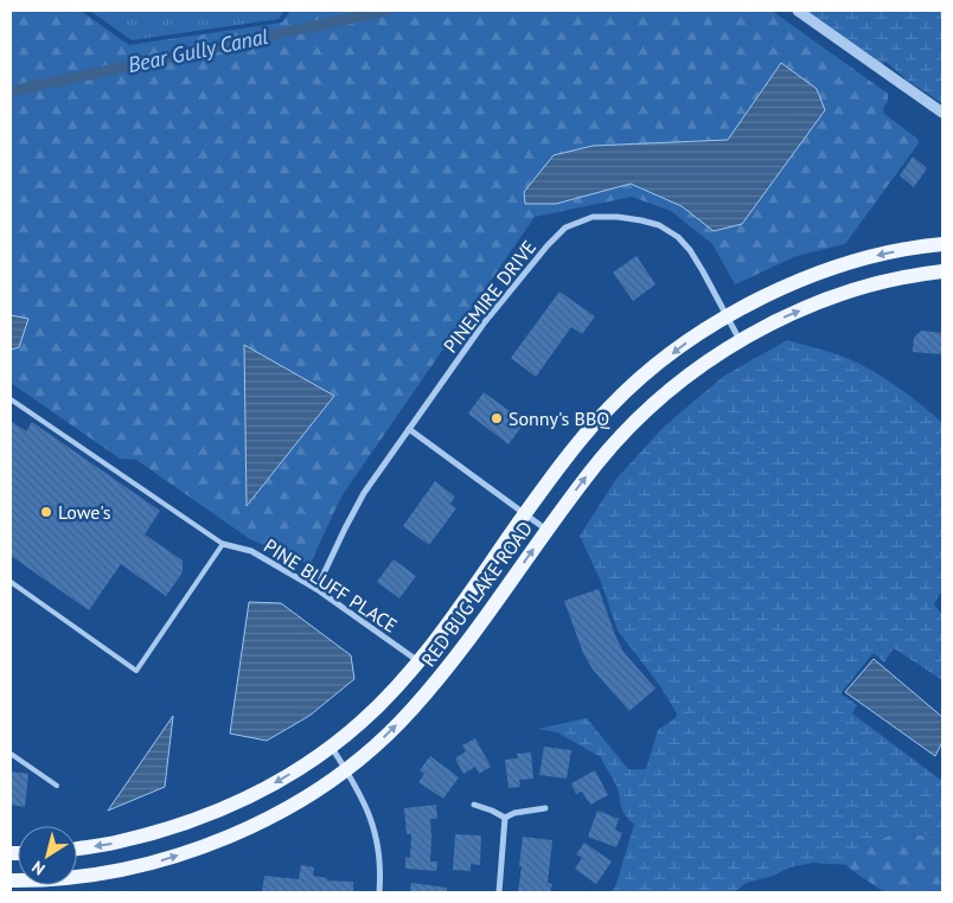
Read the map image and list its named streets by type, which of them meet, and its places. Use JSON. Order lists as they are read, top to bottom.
{
  "streets": {
    "main road": ["RED BUG LAKE ROAD"],
    "street": ["PINEMIRE DRIVE", "PINE BLUFF PLACE"]
  },
  "crossings": [
    ["PINEMIRE DRIVE", "PINE BLUFF PLACE"],
    ["PINEMIRE DRIVE", "RED BUG LAKE ROAD"],
    ["PINE BLUFF PLACE", "RED BUG LAKE ROAD"]
  ],
  "water": ["Bear Gully Canal"],
  "places": ["Sonny's BBQ", "Lowe's"],
  "north": "bottom left"
}
